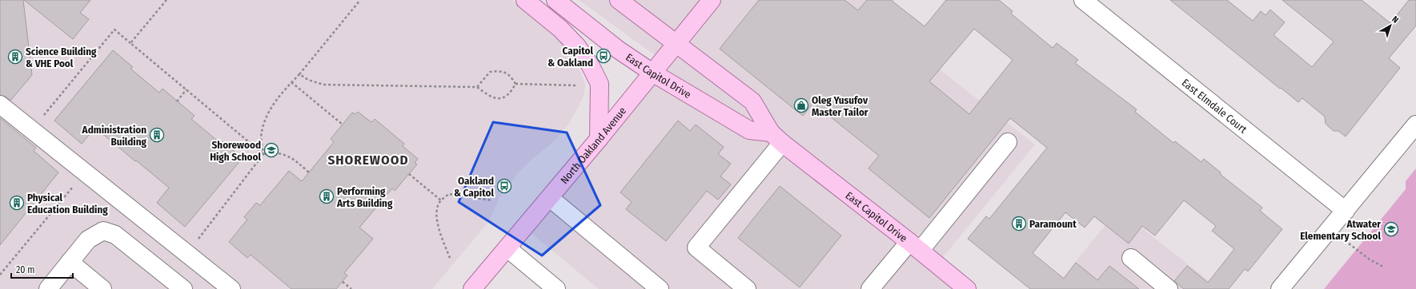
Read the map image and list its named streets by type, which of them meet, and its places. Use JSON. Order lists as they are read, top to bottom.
{
  "streets": {
    "main road": ["East Capitol Drive", "North Oakland Avenue"],
    "street": ["East Elmdale Court"]
  },
  "crossings": [
    ["East Capitol Drive", "North Oakland Avenue"]
  ],
  "districts": ["SHOREWOOD"],
  "places": {
    "bus stop": ["Capitol & Oakland", "Oakland & Capitol"],
    "building": [
      "Science Building & VHE Pool",
      "Administration Building",
      "Performing Arts Building",
      "Physical Education Building",
      "Paramount"
    ],
    "shop": ["Oleg Yusufov Master Tailor"],
    "school or university": ["Shorewood High School", "Atwater Elementary School"]
  },
  "scale_bar": "20 m",
  "north": "top right"
}
